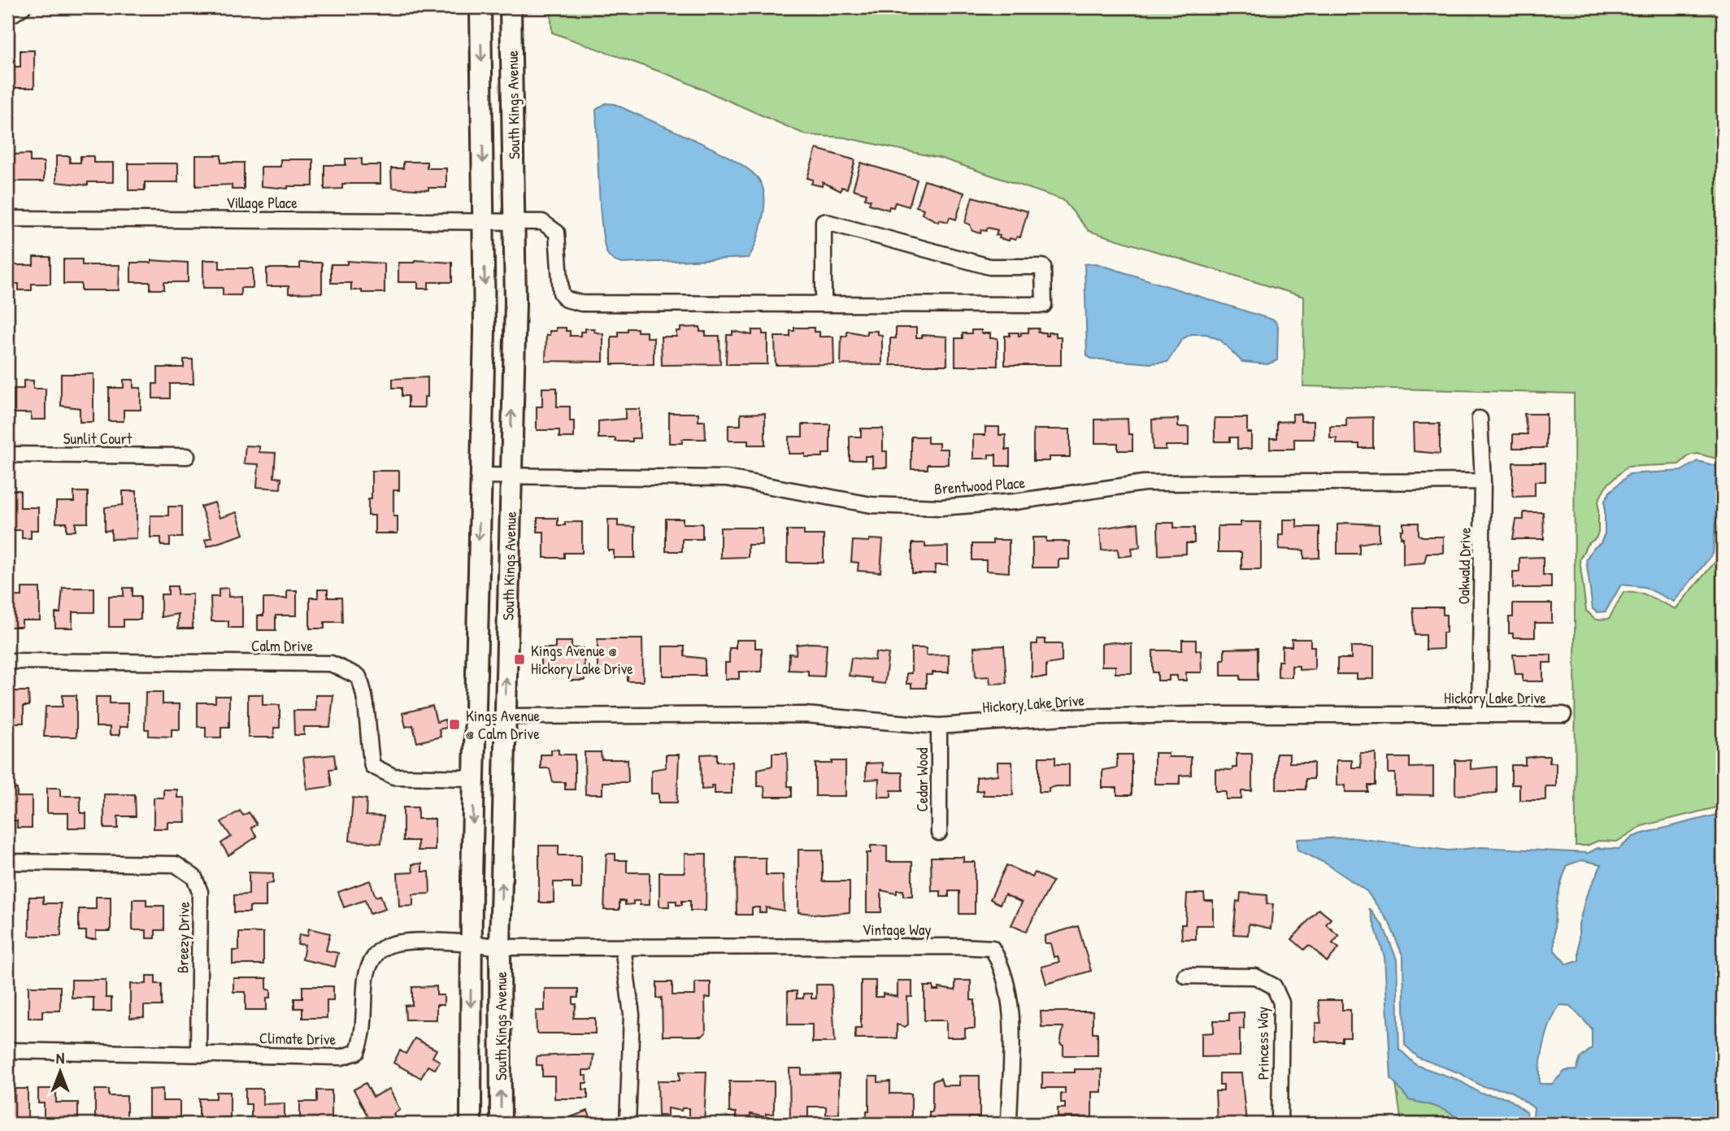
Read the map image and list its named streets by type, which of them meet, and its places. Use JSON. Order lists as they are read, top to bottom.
{
  "streets": {
    "main road": ["South Kings Avenue"],
    "street": [
      "Village Place",
      "Sunlit Court",
      "Brentwood Place",
      "Oakwald Drive",
      "Calm Drive",
      "Hickory Lake Drive",
      "Cedar Wood",
      "Vintage Way",
      "Breezy Drive",
      "Climate Drive",
      "Princess Way"
    ]
  },
  "crossings": [
    ["South Kings Avenue", "Village Place"],
    ["South Kings Avenue", "Brentwood Place"],
    ["South Kings Avenue", "Calm Drive"],
    ["South Kings Avenue", "Hickory Lake Drive"],
    ["South Kings Avenue", "Vintage Way"],
    ["South Kings Avenue", "Climate Drive"],
    ["Brentwood Place", "Oakwald Drive"],
    ["Oakwald Drive", "Hickory Lake Drive"],
    ["Hickory Lake Drive", "Cedar Wood"],
    ["Vintage Way", "Climate Drive"],
    ["Breezy Drive", "Climate Drive"]
  ],
  "places": {
    "transit": ["Kings Avenue @ Hickory Lake Drive", "Kings Avenue @ Calm Drive"]
  },
  "north": "top"
}
